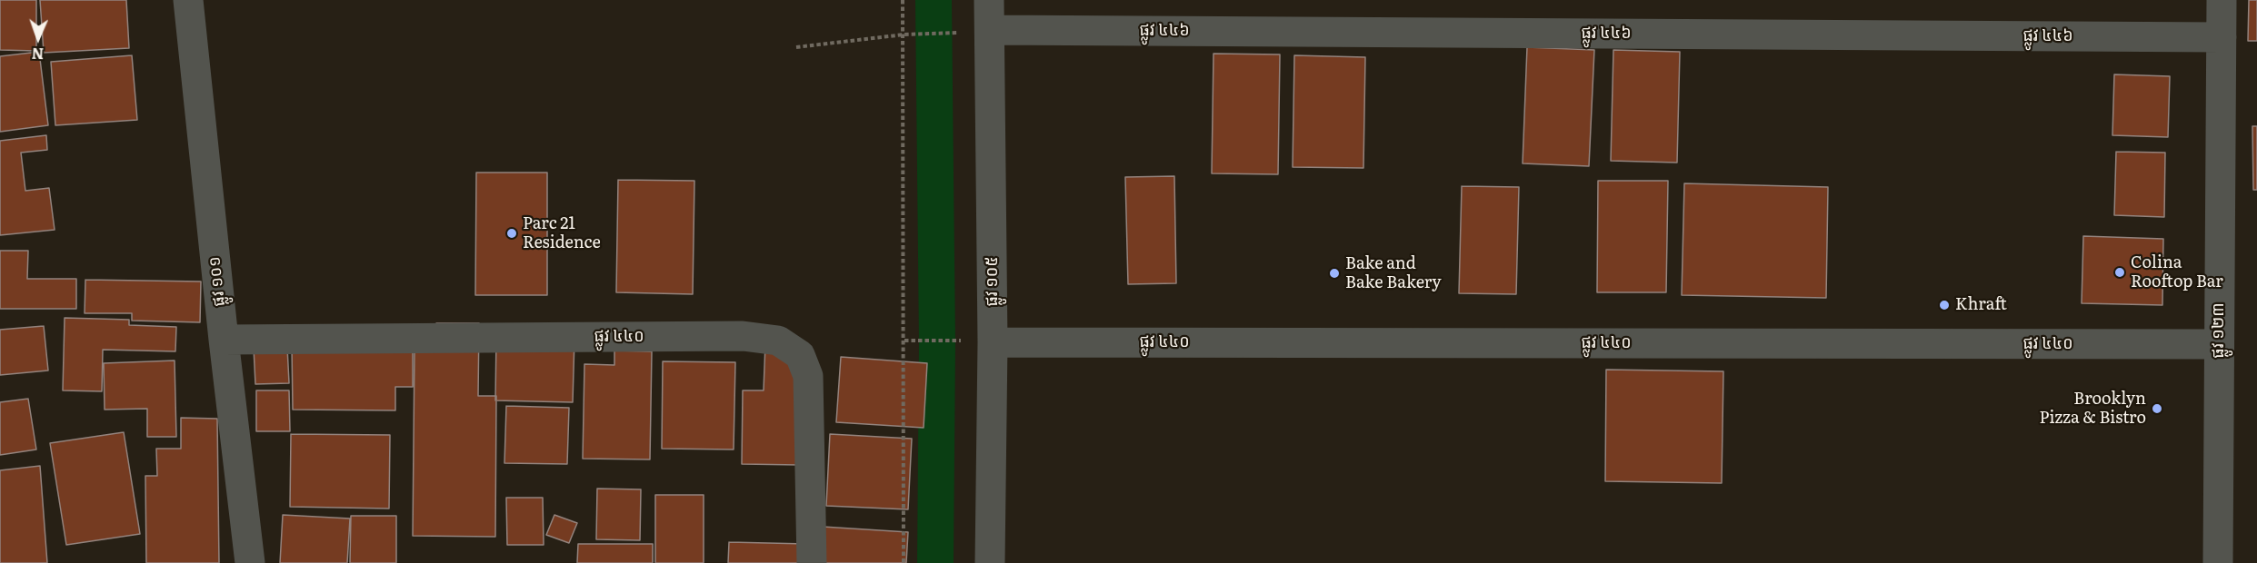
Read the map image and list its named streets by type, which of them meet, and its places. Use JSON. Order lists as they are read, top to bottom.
{
  "streets": {
    "street": [
      "ផ្លូវ ៤៤៦",
      "ផ្លូវ ១០១",
      "ផ្លូវ ១០៥",
      "ផ្លូវ ១២៣",
      "ផ្លូវ ៤៤០"
    ]
  },
  "crossings": [
    ["ផ្លូវ ៤៤៦", "ផ្លូវ ១០៥"],
    ["ផ្លូវ ៤៤៦", "ផ្លូវ ១២៣"],
    ["ផ្លូវ ១០១", "ផ្លូវ ៤៤០"],
    ["ផ្លូវ ១០៥", "ផ្លូវ ៤៤០"],
    ["ផ្លូវ ១២៣", "ផ្លូវ ៤៤០"]
  ],
  "places": [
    "Parc 21 Residence",
    "Colina Rooftop Bar",
    "Bake and Bake Bakery",
    "Khraft",
    "Brooklyn Pizza & Bistro"
  ],
  "north": "bottom"
}
